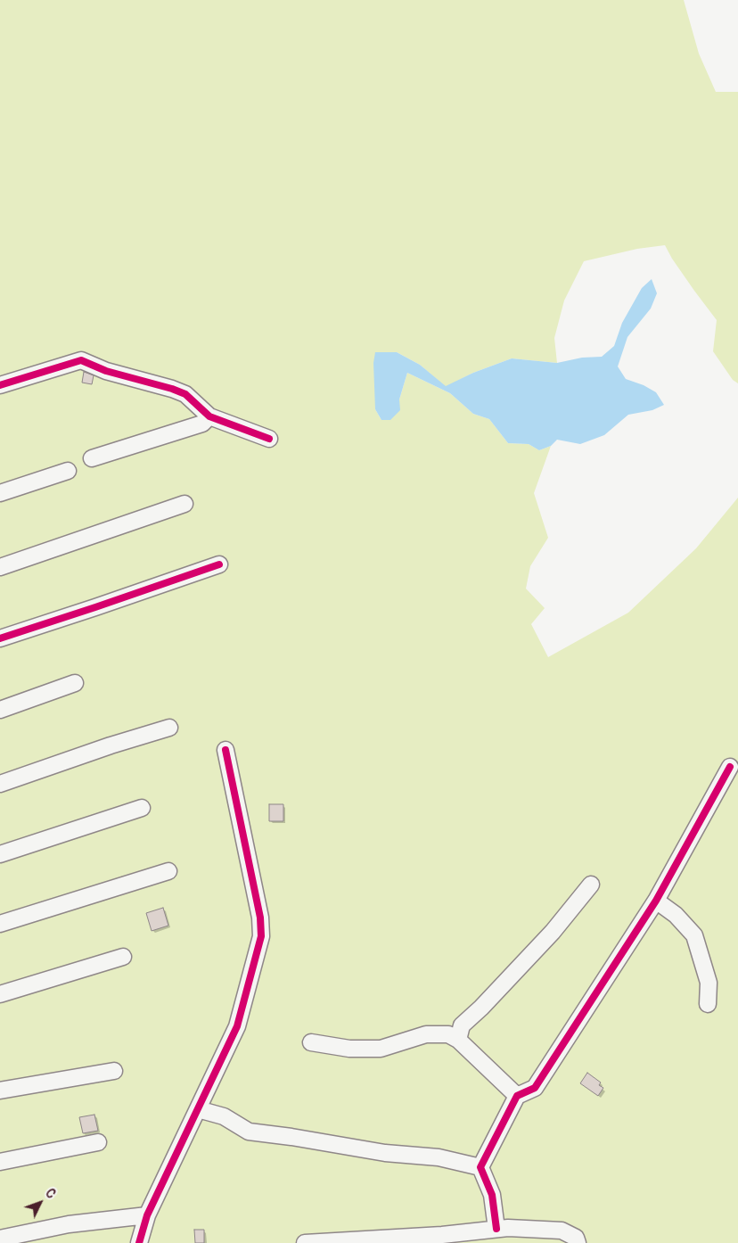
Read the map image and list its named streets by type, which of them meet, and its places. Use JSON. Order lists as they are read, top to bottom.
{
  "north": "top right"
}
